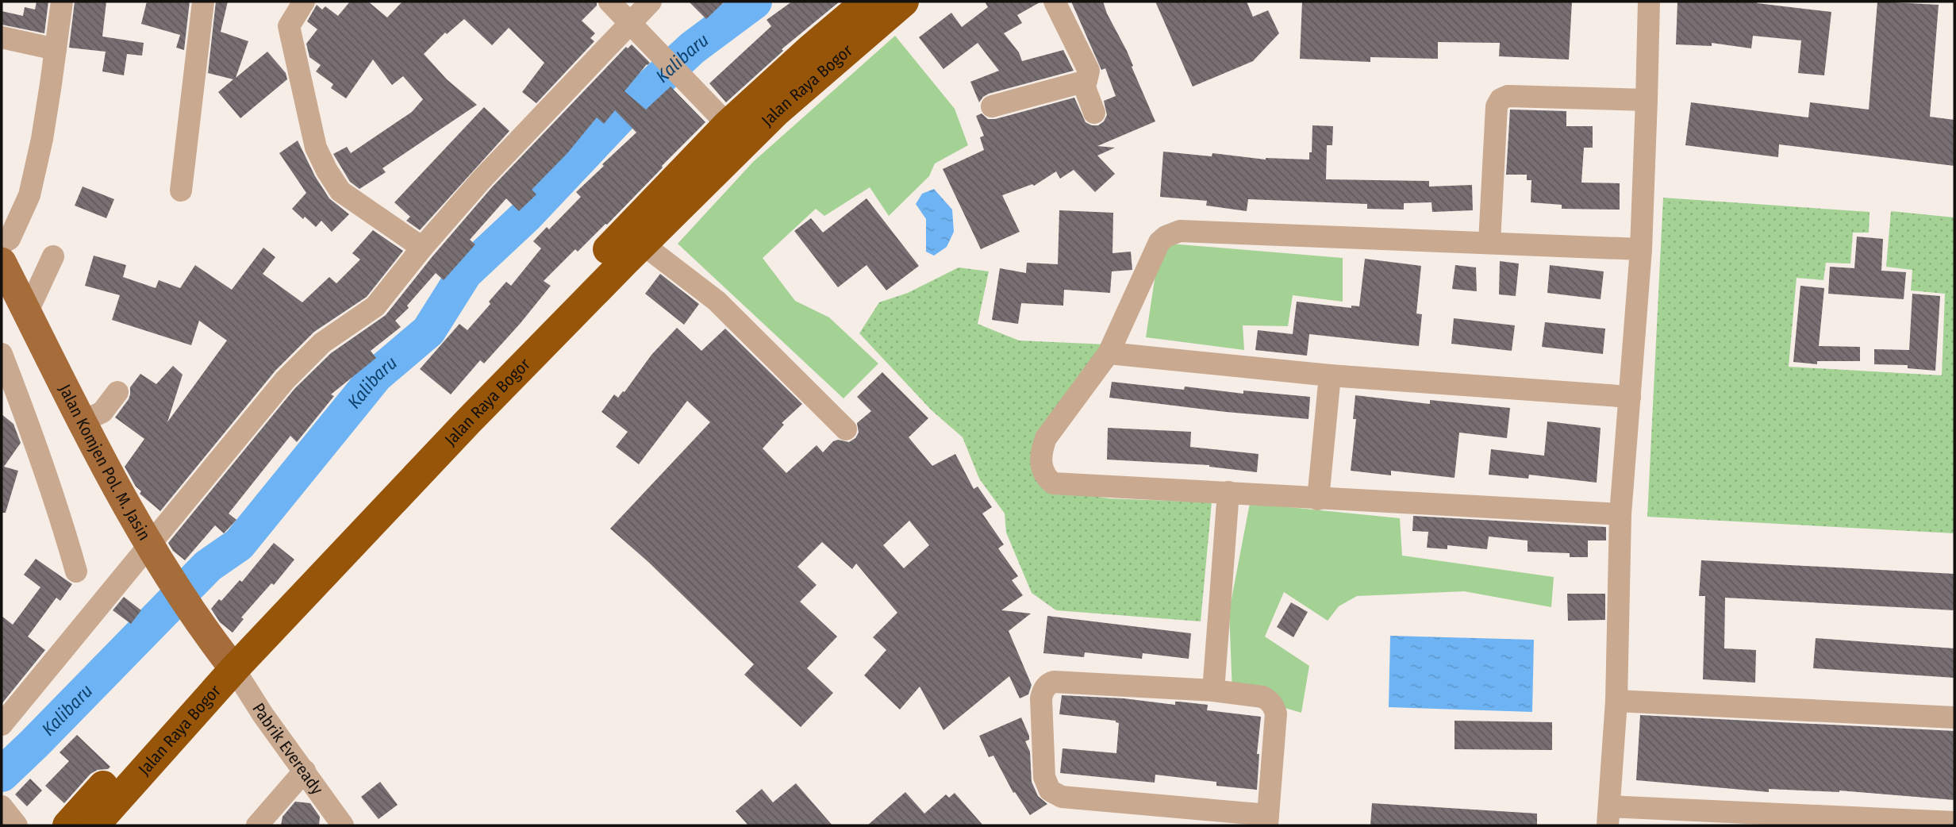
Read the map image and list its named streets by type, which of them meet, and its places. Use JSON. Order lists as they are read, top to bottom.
{
  "streets": {
    "highway": ["Jalan Raya Bogor"],
    "main road": ["Jalan Komjen Pol. M. Jasin"],
    "street": ["Pabrik Eveready"]
  },
  "crossings": [
    ["Jalan Raya Bogor", "Jalan Komjen Pol. M. Jasin"],
    ["Jalan Raya Bogor", "Pabrik Eveready"],
    ["Jalan Komjen Pol. M. Jasin", "Pabrik Eveready"]
  ],
  "water": ["Kalibaru"]
}
